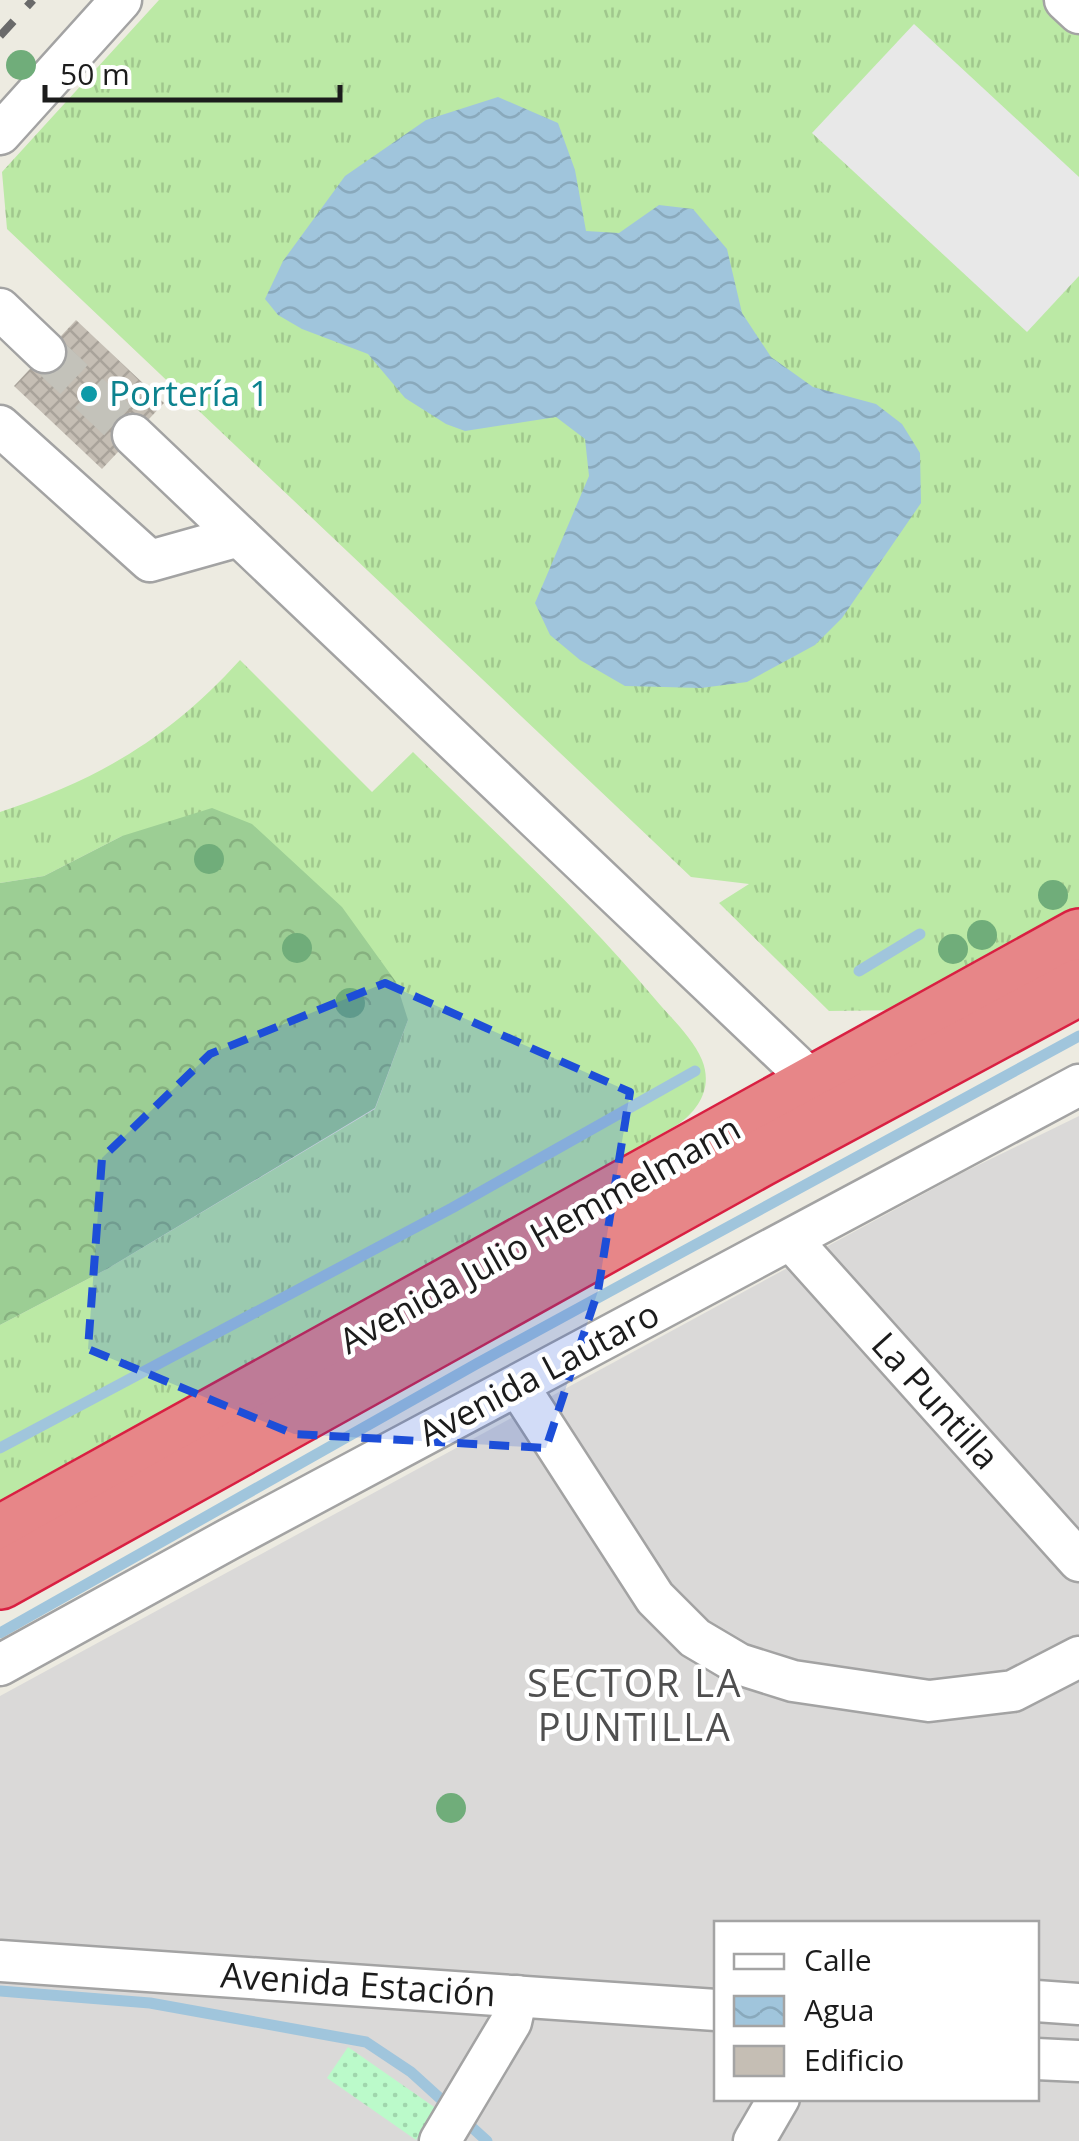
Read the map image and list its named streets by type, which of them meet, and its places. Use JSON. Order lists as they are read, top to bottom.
{
  "streets": {
    "highway": ["Avenida Julio Hemmelmann"],
    "street": ["Avenida Lautaro", "La Puntilla", "Avenida Estación"]
  },
  "crossings": [
    ["Avenida Lautaro", "La Puntilla"]
  ],
  "districts": ["SECTOR LA PUNTILLA"],
  "places": ["Portería 1"],
  "legend": ["Calle", "Agua", "Edificio"],
  "scale_bar": "50 m"
}
